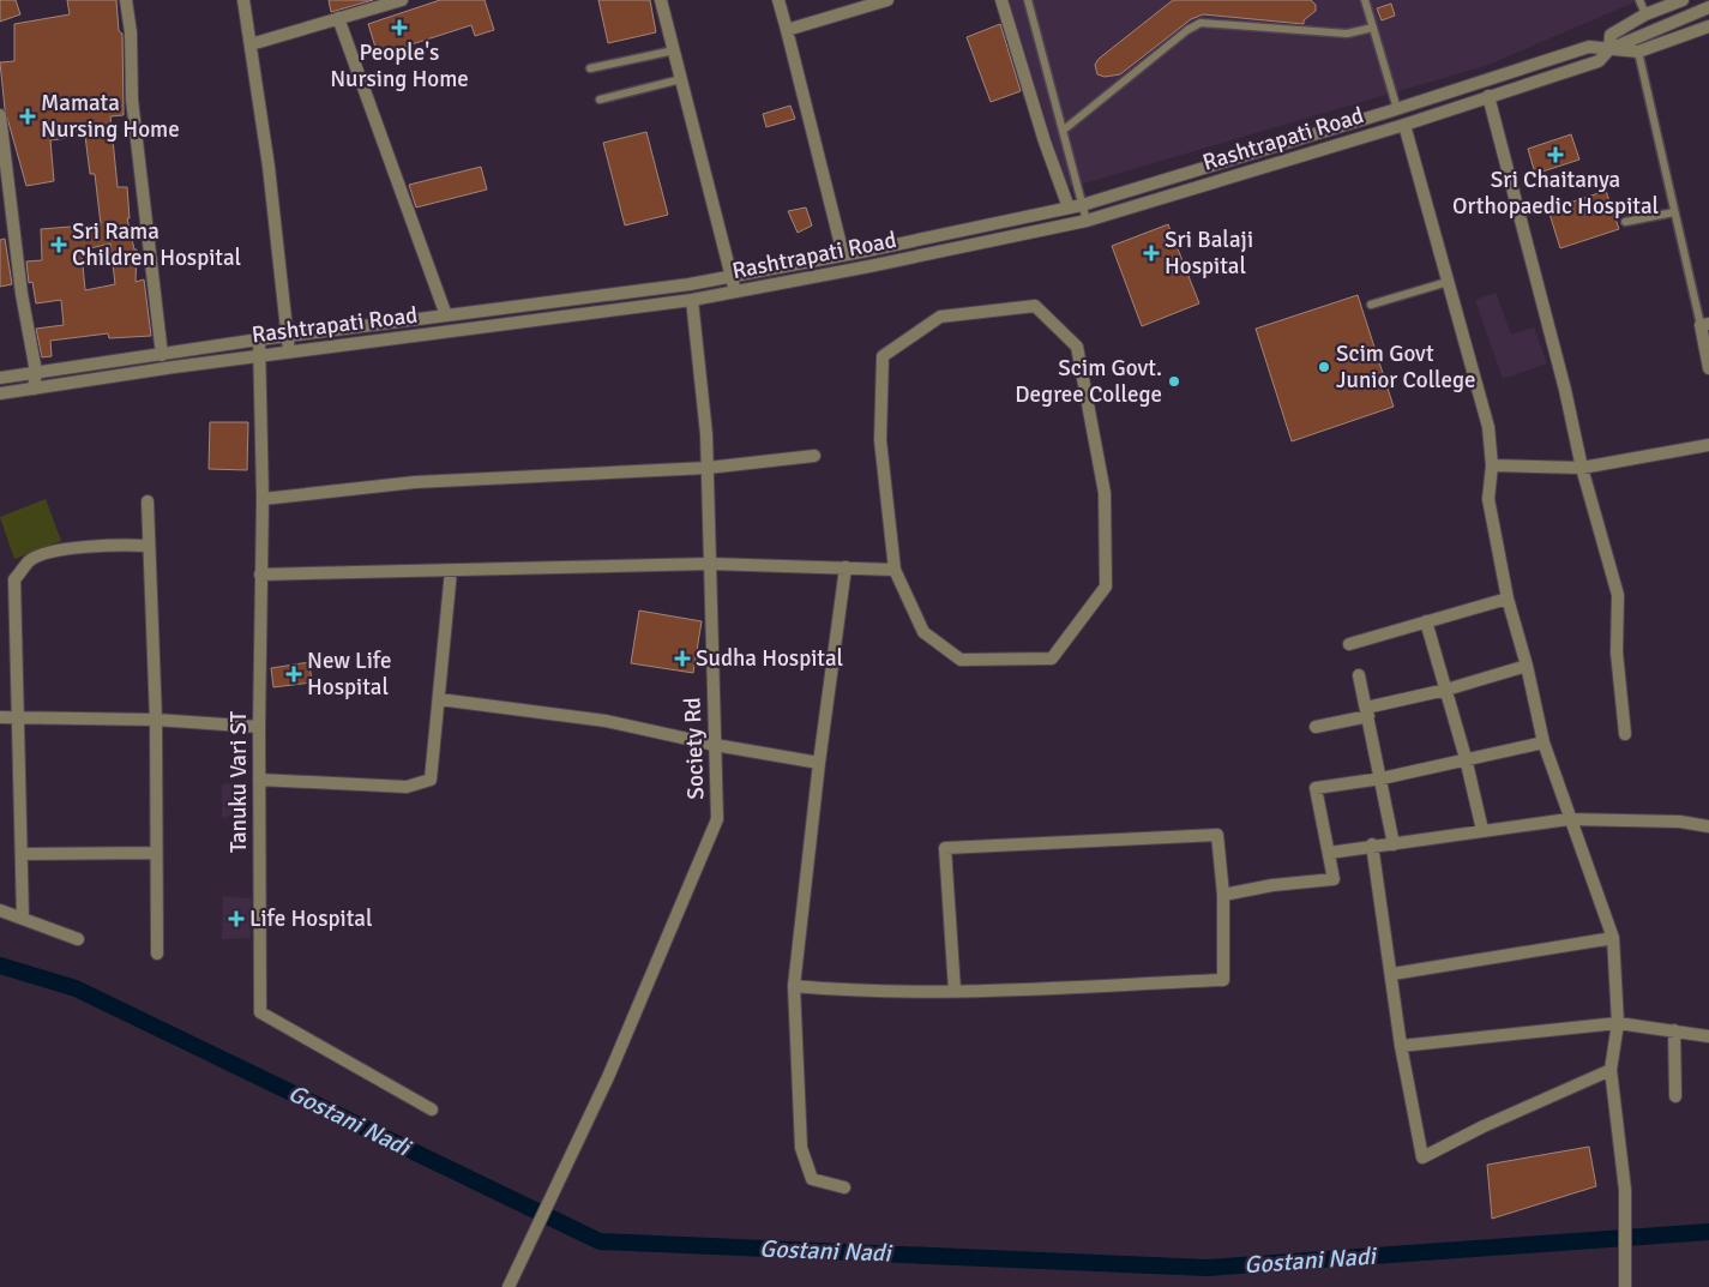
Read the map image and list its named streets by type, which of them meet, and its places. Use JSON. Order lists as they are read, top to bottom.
{
  "streets": {
    "street": ["Rashtrapati Road", "Society Rd", "Tanuku Vari ST"]
  },
  "crossings": [
    ["Rashtrapati Road", "Society Rd"],
    ["Rashtrapati Road", "Tanuku Vari ST"]
  ],
  "water": ["Gostani Nadi"],
  "places": {
    "health": [
      "People's Nursing Home",
      "Mamata Nursing Home",
      "Sri Chaitanya Orthopaedic Hospital",
      "Sri Rama Children Hospital",
      "Sri Balaji Hospital",
      "Sudha Hospital",
      "New Life Hospital",
      "Life Hospital"
    ],
    "other": ["Scim Govt Junior College", "Scim Govt. Degree College"]
  }
}
